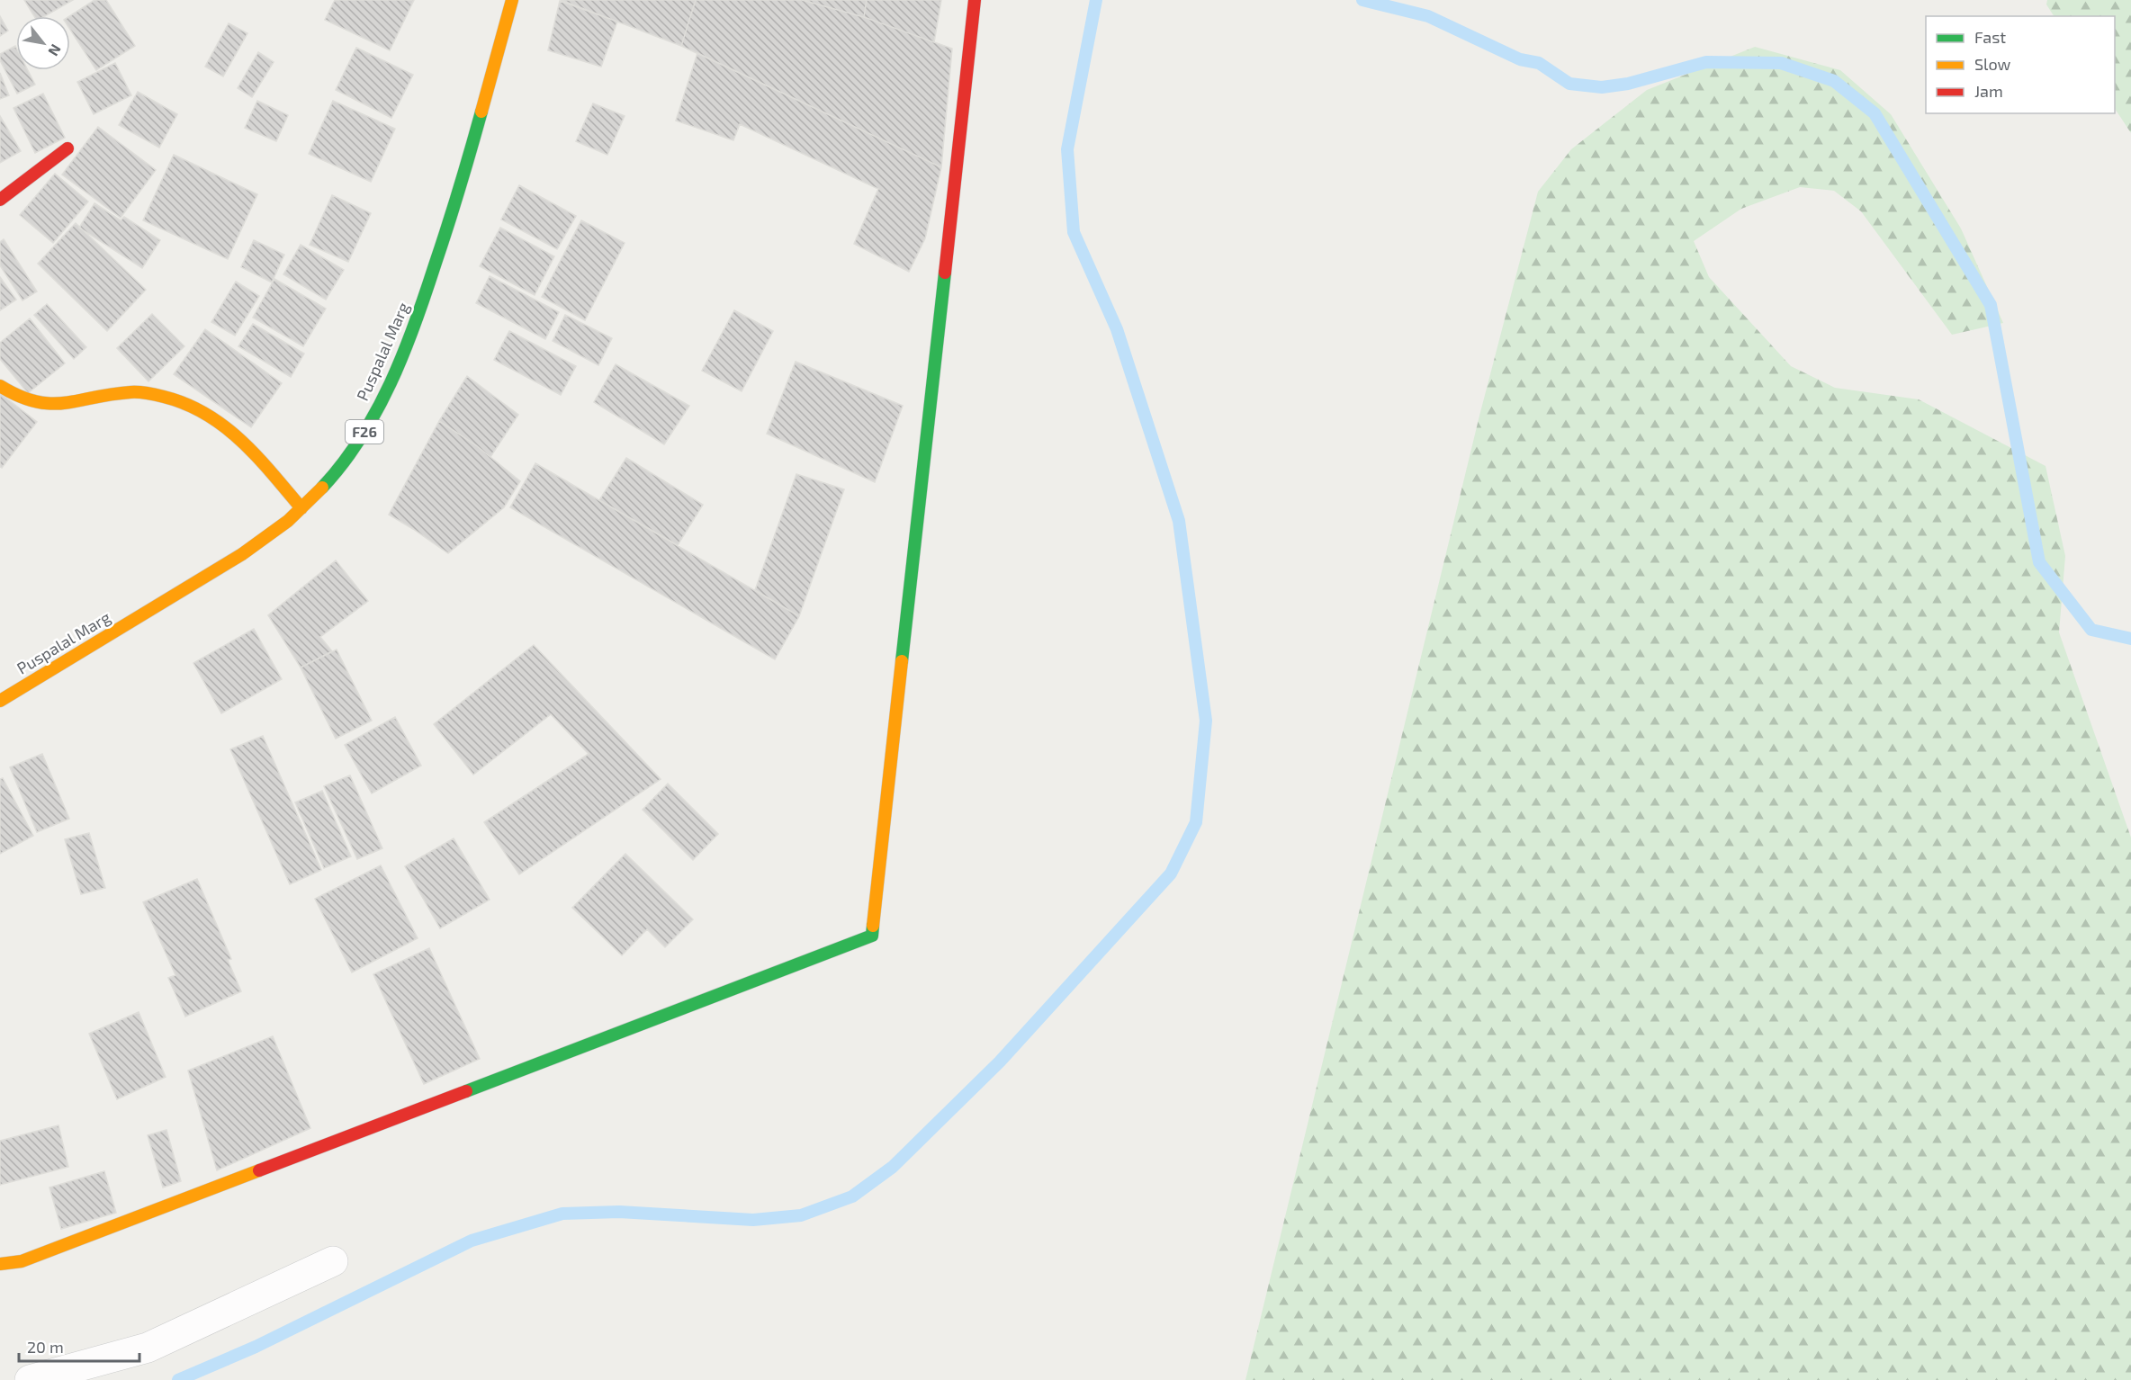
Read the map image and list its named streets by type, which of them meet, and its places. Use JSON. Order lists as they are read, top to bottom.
{
  "streets": {
    "street": ["Puspalal Marg", "F26"]
  },
  "legend": ["Fast", "Slow", "Jam"],
  "scale_bar": "20 m",
  "north": "bottom right"
}
